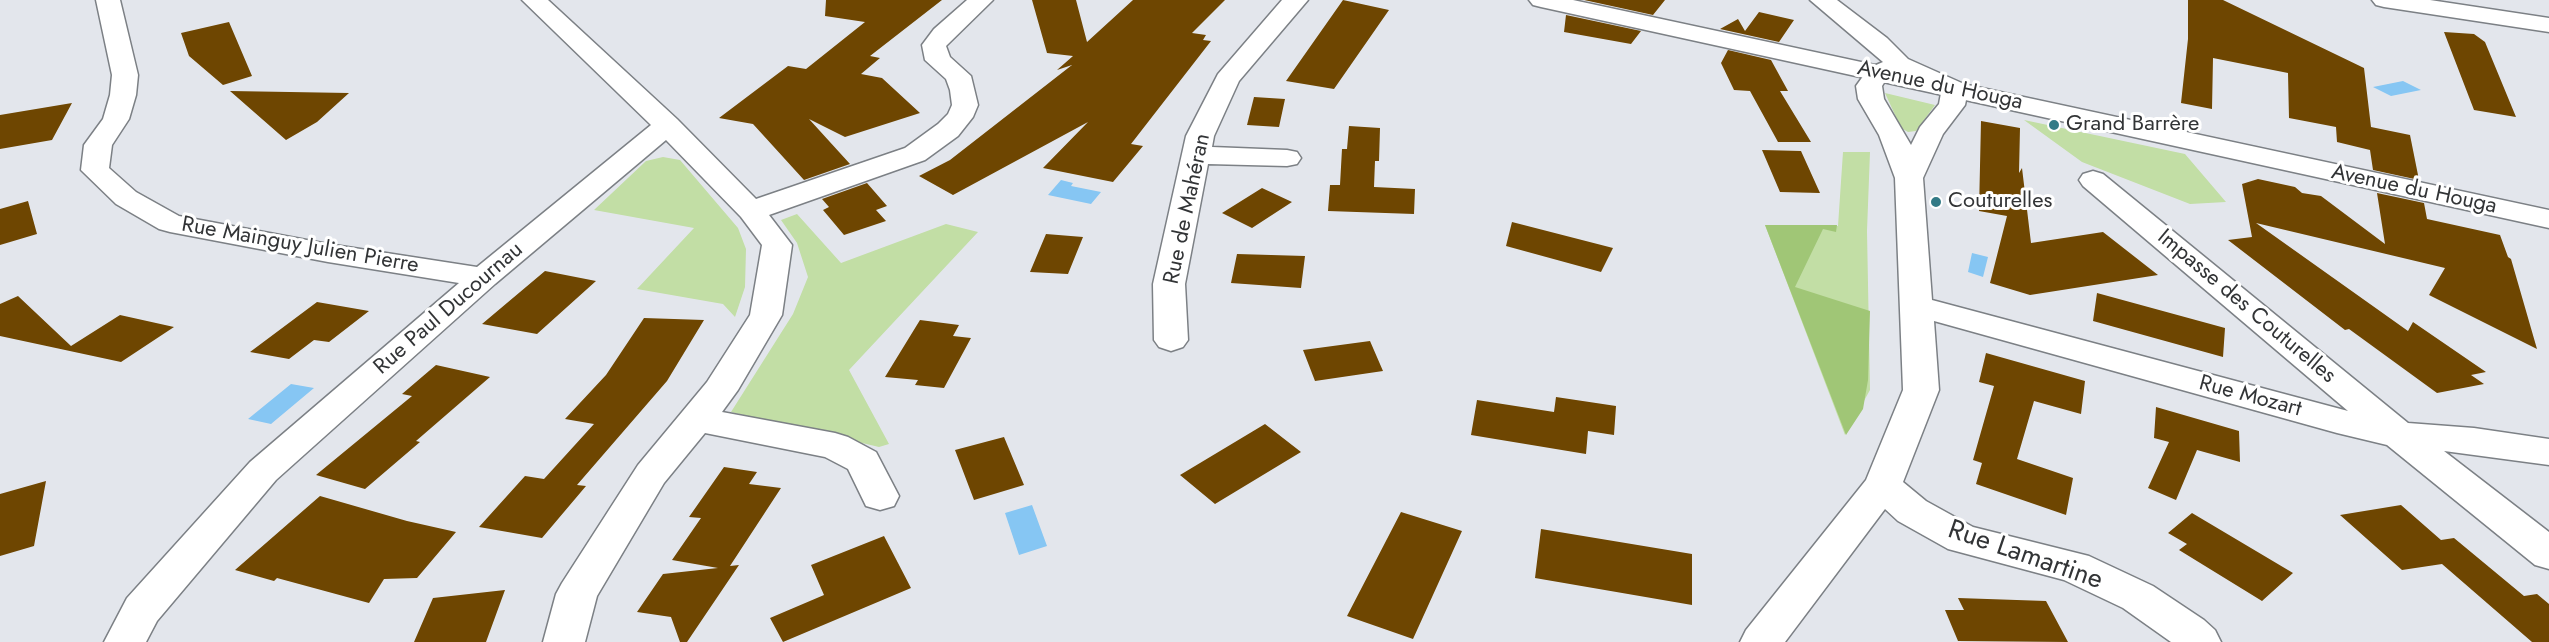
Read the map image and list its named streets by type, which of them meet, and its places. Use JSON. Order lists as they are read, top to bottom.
{
  "streets": {
    "street": [
      "Avenue du Houga",
      "Rue de Mahéran",
      "Rue Mainguy Julien Pierre",
      "Impasse des Couturelles",
      "Rue Paul Ducournau",
      "Rue Mozart",
      "Rue Lamartine"
    ]
  },
  "crossings": [
    ["Rue Mainguy Julien Pierre", "Rue Paul Ducournau"],
    ["Impasse des Couturelles", "Rue Mozart"]
  ],
  "places": ["Grand Barrère", "Couturelles"]
}
